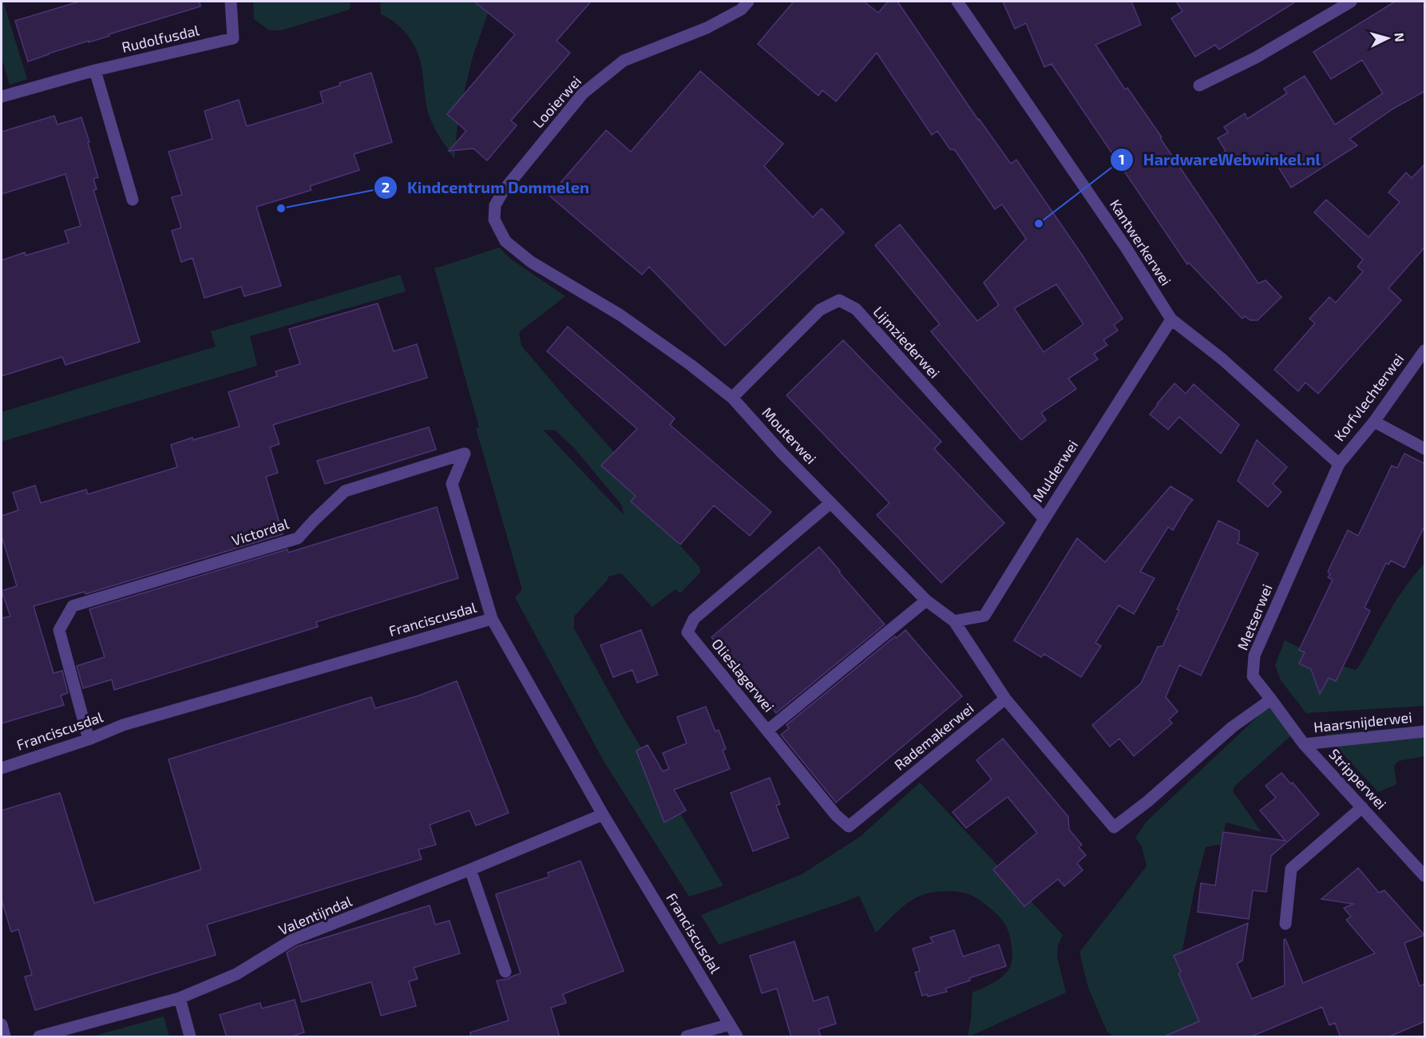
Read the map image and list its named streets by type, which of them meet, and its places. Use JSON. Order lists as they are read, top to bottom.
{
  "streets": {
    "street": [
      "Rudolfusdal",
      "Looierwei",
      "Kantwerkerwei",
      "Lijmziederwei",
      "Korfvlechterwei",
      "Mouterwei",
      "Mulderwei",
      "Victordal",
      "Metserwei",
      "Franciscusdal",
      "Olieslagerwei",
      "Haarsnijderwei",
      "Rademakerwei",
      "Stripperwei",
      "Valentijndal"
    ]
  },
  "crossings": [
    ["Looierwei", "Mouterwei"],
    ["Kantwerkerwei", "Korfvlechterwei"],
    ["Kantwerkerwei", "Mulderwei"],
    ["Kantwerkerwei", "Metserwei"],
    ["Lijmziederwei", "Mouterwei"],
    ["Lijmziederwei", "Mulderwei"],
    ["Korfvlechterwei", "Metserwei"],
    ["Mouterwei", "Mulderwei"],
    ["Mouterwei", "Olieslagerwei"],
    ["Mouterwei", "Rademakerwei"],
    ["Victordal", "Franciscusdal"],
    ["Metserwei", "Stripperwei"],
    ["Franciscusdal", "Valentijndal"],
    ["Olieslagerwei", "Rademakerwei"],
    ["Haarsnijderwei", "Stripperwei"]
  ],
  "places": ["Kindcentrum Dommelen", "HardwareWebwinkel.nl"],
  "north": "right"
}
